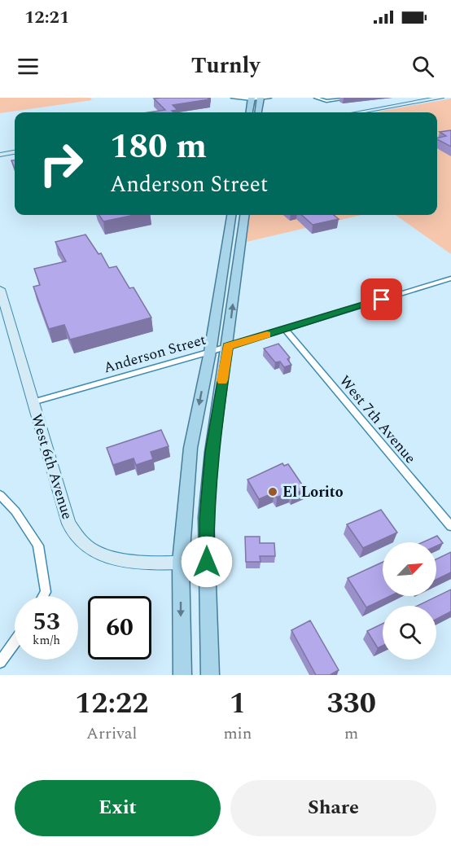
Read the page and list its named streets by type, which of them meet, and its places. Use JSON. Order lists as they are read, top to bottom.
{
  "streets": {
    "street": ["Anderson Street", "West 7th Avenue", "West 6th Avenue"]
  },
  "crossings": [
    ["Anderson Street", "West 7th Avenue"],
    ["Anderson Street", "West 6th Avenue"]
  ],
  "places": ["El Lorito"],
  "north": "top right",
  "page": {
    "status": "12:21",
    "header": "Turnly",
    "turn": ["180 m", "Anderson Street"],
    "speed": "53 km/h",
    "limit": "60",
    "eta": [
      "12:22",
      "Arrival",
      "1",
      "min",
      "330",
      "m"
    ],
    "buttons": ["Exit", "Share"]
  }
}
